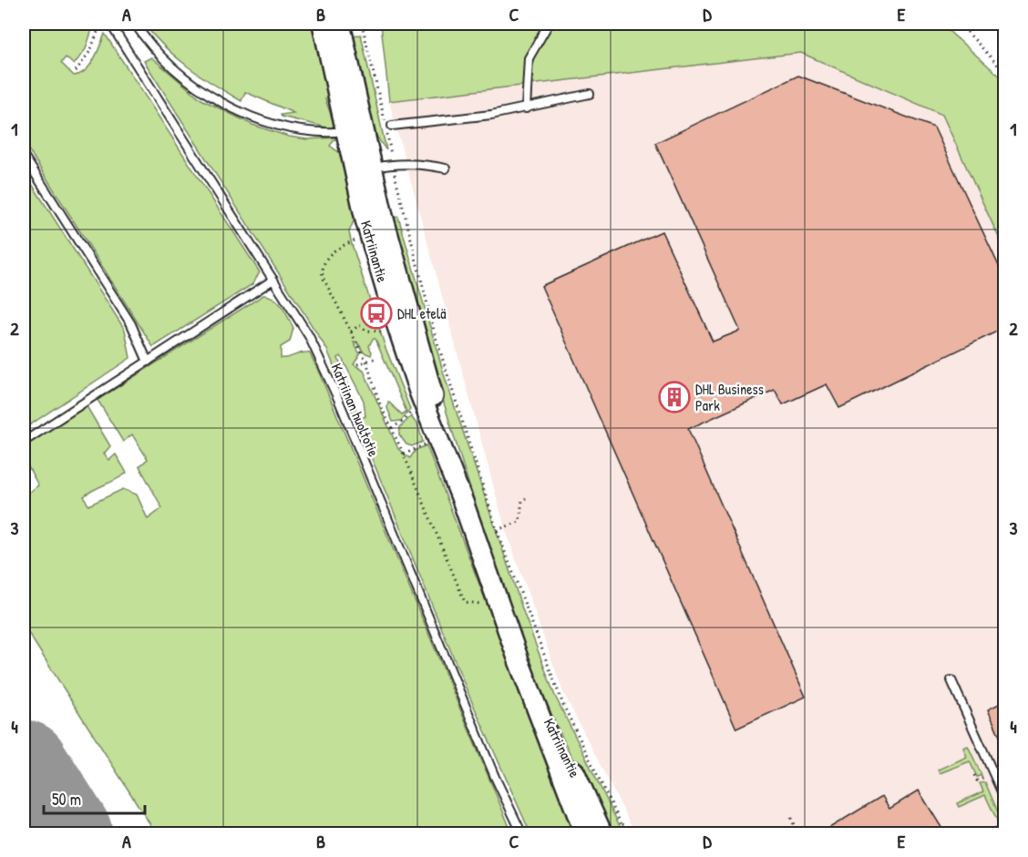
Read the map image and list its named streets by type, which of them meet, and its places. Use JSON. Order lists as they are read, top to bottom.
{
  "streets": {
    "main road": ["Katriinantie"],
    "lane": ["Katriinan huoltotie"]
  },
  "places": {
    "bus stop": ["DHL etelä"],
    "building": ["DHL Business Park"]
  },
  "scale_bar": "50 m",
  "grid": {
    "columns": [
      "A",
      "B",
      "C",
      "D",
      "E"
    ],
    "rows": [
      "1",
      "2",
      "3",
      "4"
    ]
  }
}
